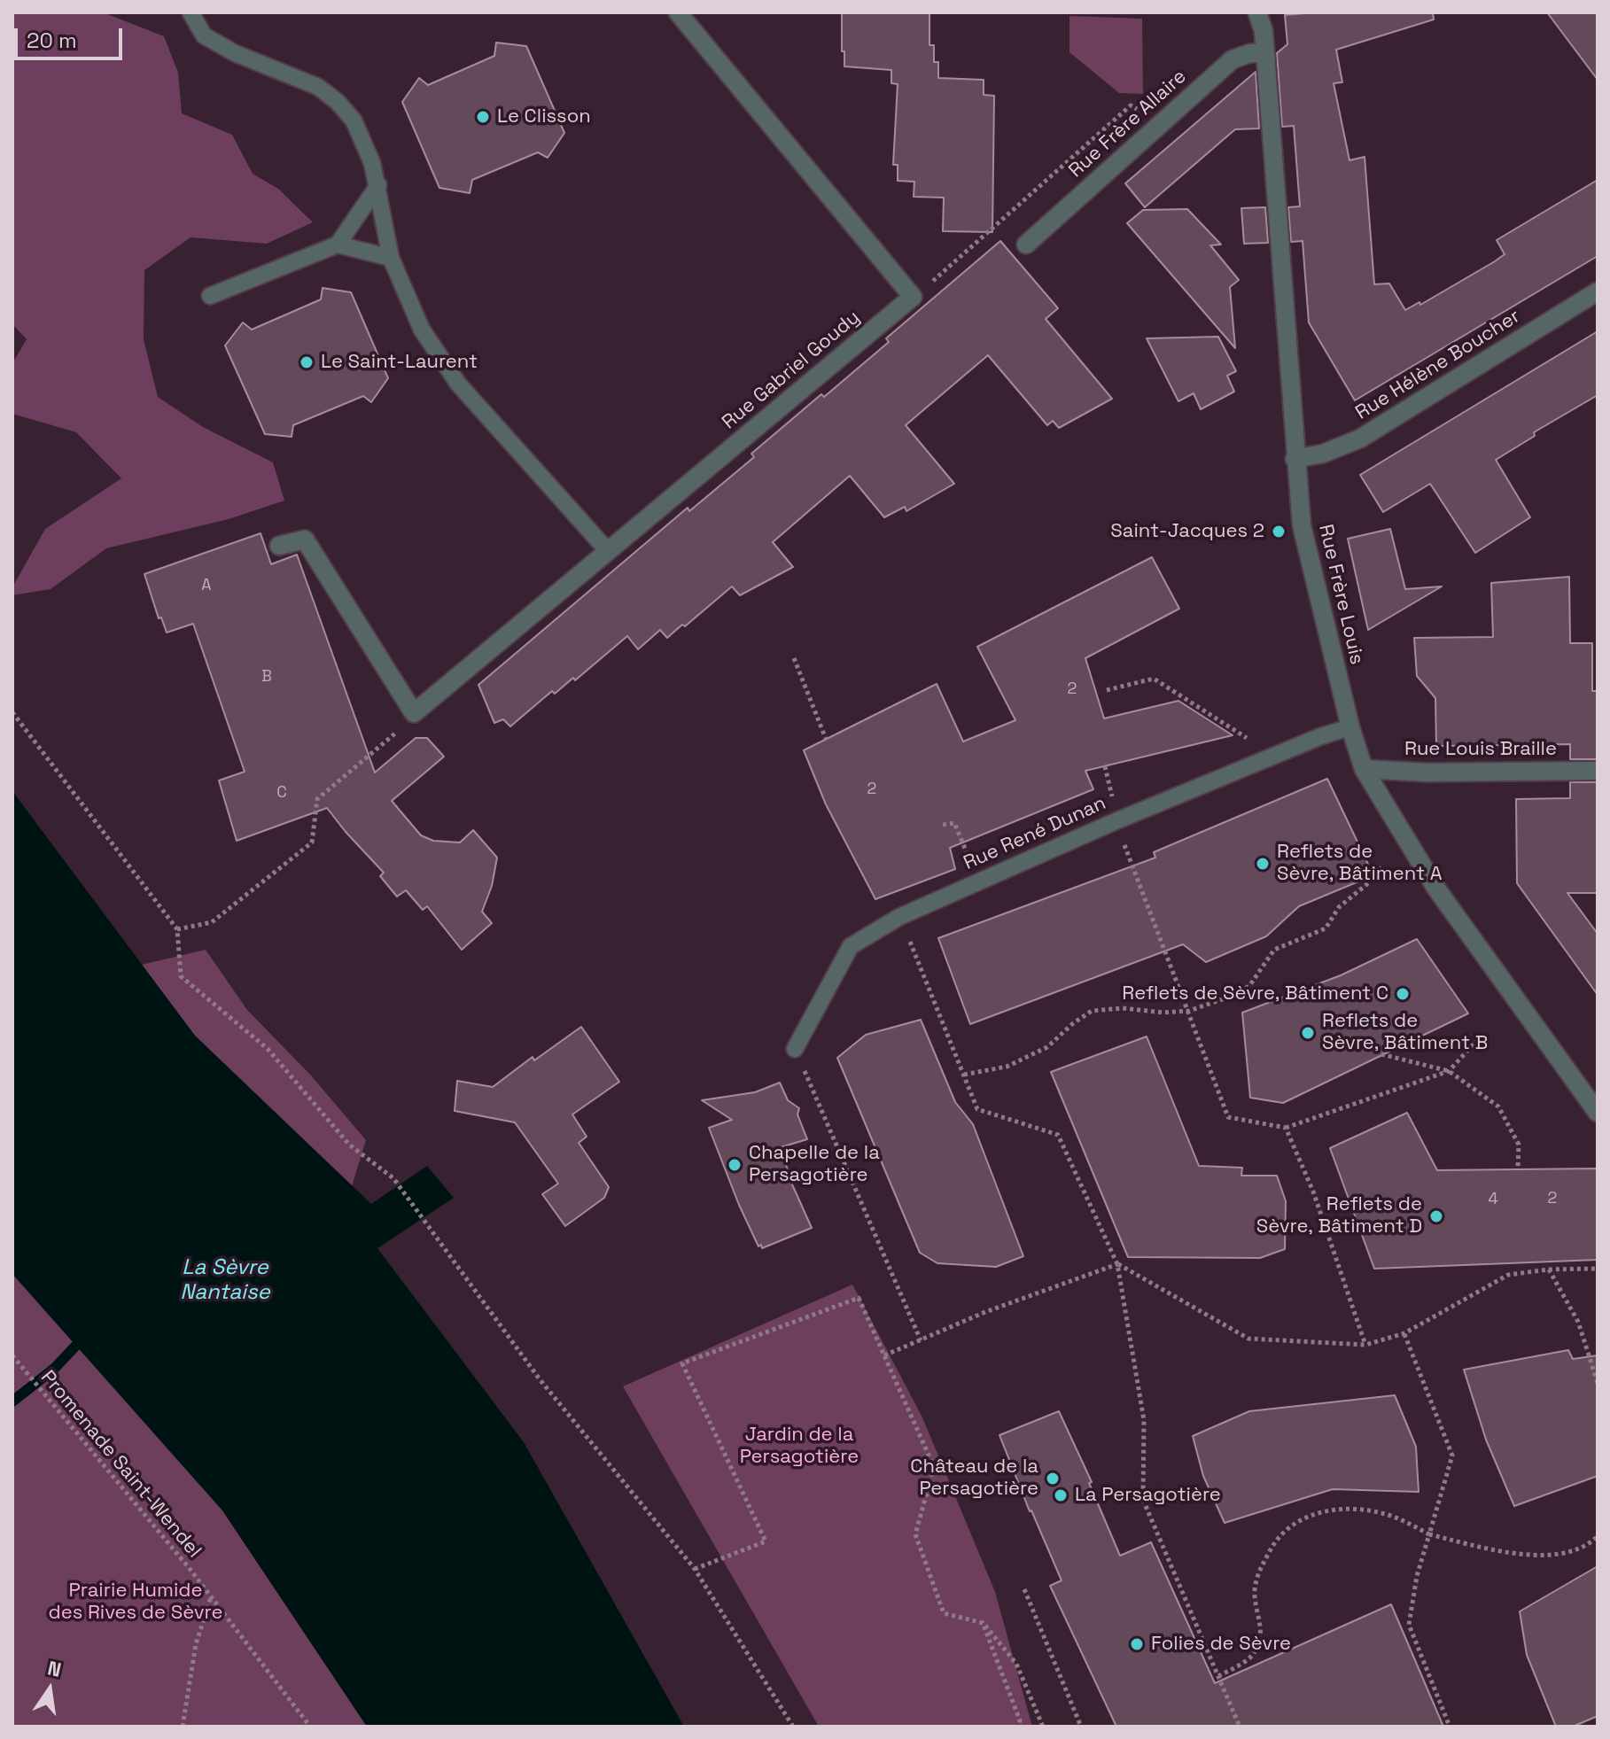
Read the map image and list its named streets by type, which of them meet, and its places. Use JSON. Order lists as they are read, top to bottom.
{
  "streets": {
    "street": [
      "Rue Frère Allaire",
      "Rue Hélène Boucher",
      "Rue Gabriel Goudy",
      "Rue Frère Louis",
      "Rue Louis Braille"
    ],
    "lane": ["Rue René Dunan"],
    "path": ["Promenade Saint-Wendel"]
  },
  "crossings": [
    ["Rue Frère Allaire", "Rue Frère Louis"],
    ["Rue Hélène Boucher", "Rue Frère Louis"],
    ["Rue Frère Louis", "Rue Louis Braille"],
    ["Rue Frère Louis", "Rue René Dunan"]
  ],
  "water": ["La Sèvre Nantaise"],
  "parks": ["Jardin de la Persagotière", "Prairie Humide des Rives de Sèvre"],
  "places": [
    "Le Clisson",
    "Le Saint-Laurent",
    "Saint-Jacques 2",
    "Reflets de Sèvre, Bâtiment A",
    "Reflets de Sèvre, Bâtiment C",
    "Reflets de Sèvre, Bâtiment B",
    "Chapelle de la Persagotière",
    "Reflets de Sèvre, Bâtiment D",
    "Château de la Persagotière",
    "La Persagotière",
    "Folies de Sèvre"
  ],
  "house_numbers": [
    "A",
    "B",
    "2",
    "2",
    "C",
    "2",
    "4"
  ],
  "scale_bar": "20 m",
  "north": "top"
}
